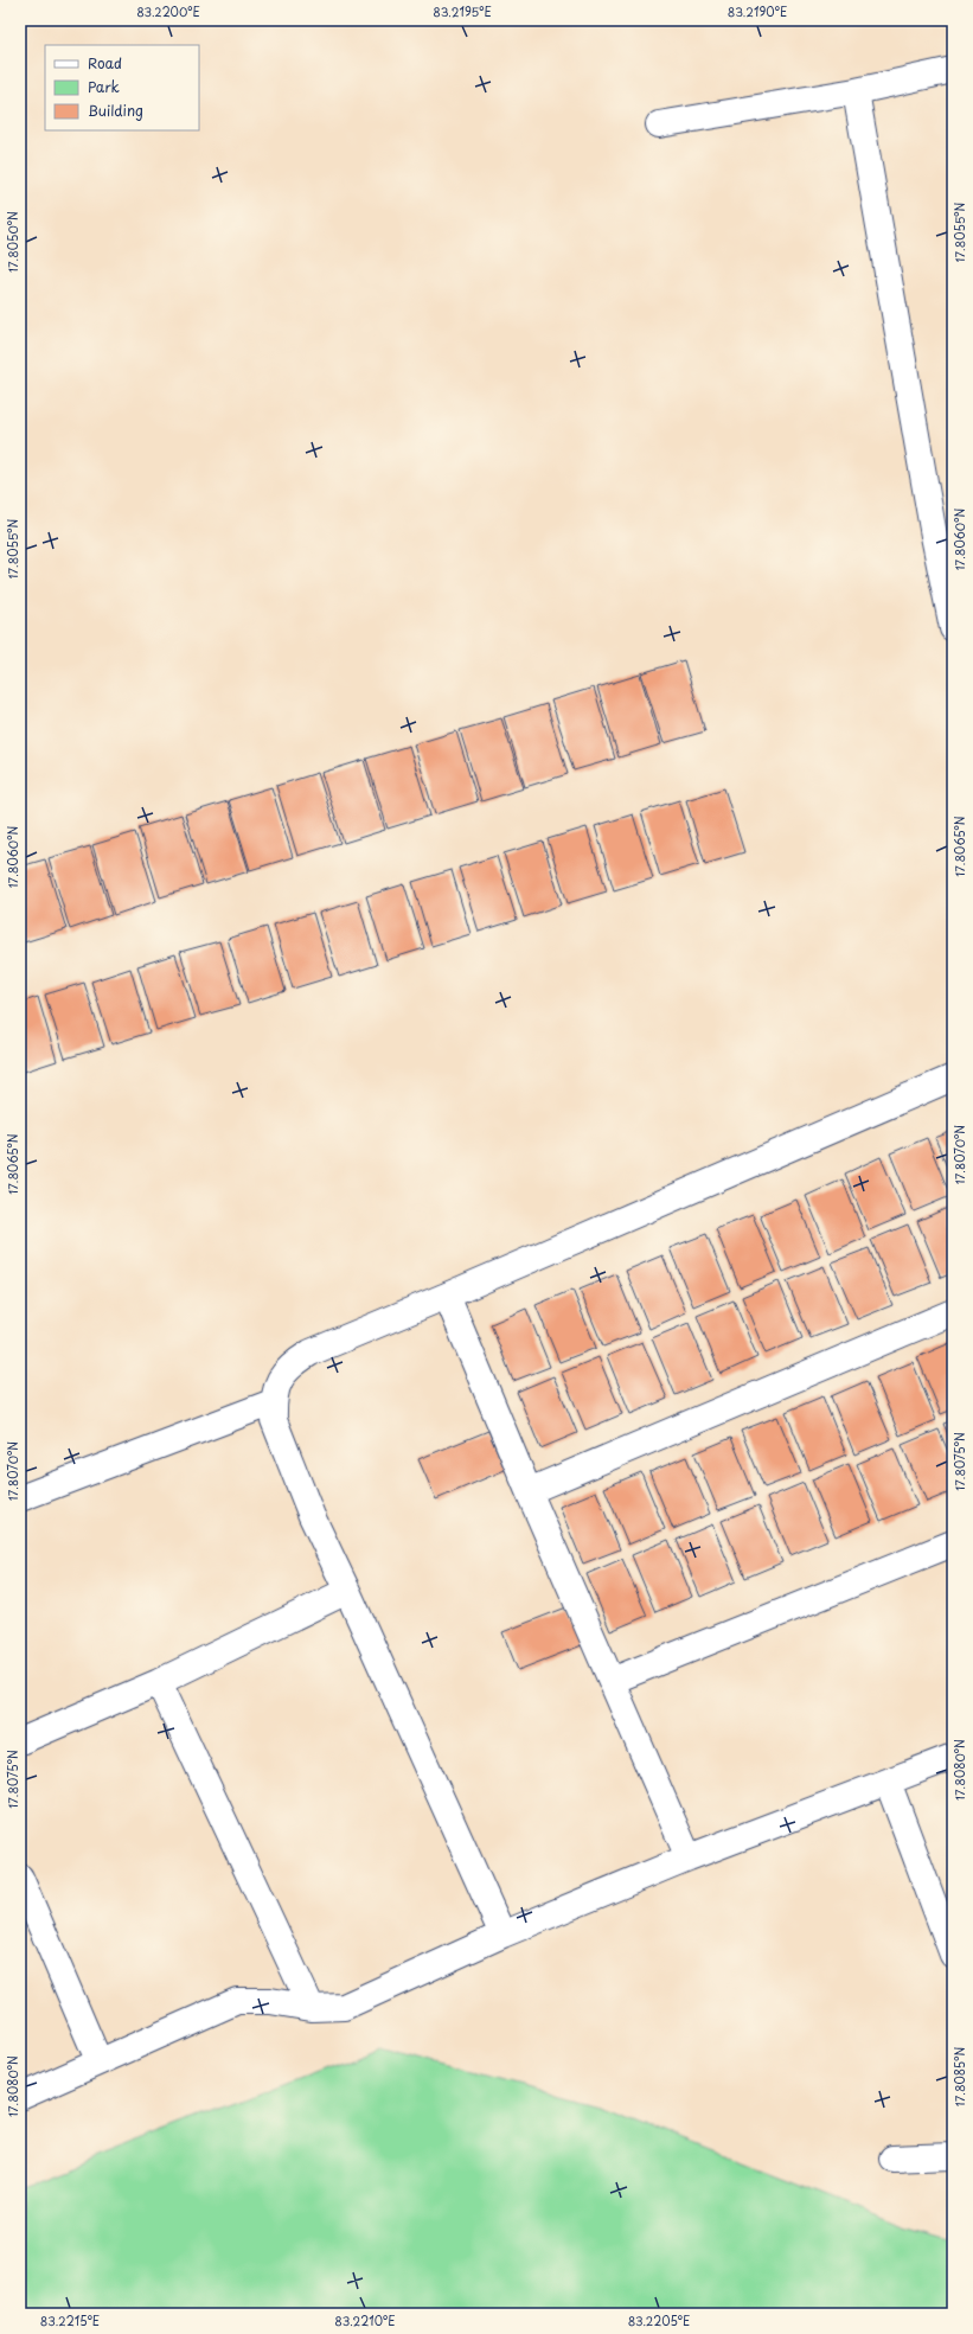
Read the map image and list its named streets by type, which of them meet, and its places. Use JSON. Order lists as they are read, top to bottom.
{
  "legend": ["Road", "Park", "Building"],
  "coordinates": [
    "83.2200°E",
    "83.2195°E",
    "83.2190°E",
    "17.8055°N",
    "17.8050°N",
    "17.8060°N",
    "17.8065°N",
    "17.8070°N",
    "17.8075°N",
    "17.8080°N",
    "17.8085°N",
    "83.2215°E",
    "83.2210°E",
    "83.2205°E"
  ]
}
